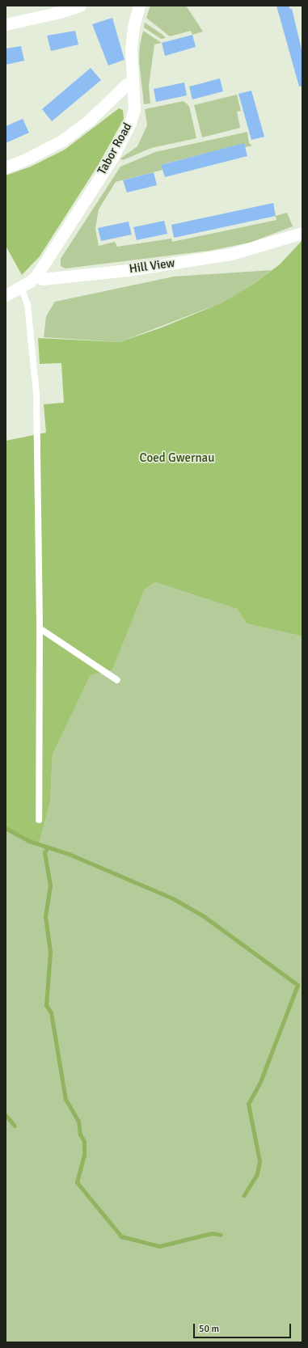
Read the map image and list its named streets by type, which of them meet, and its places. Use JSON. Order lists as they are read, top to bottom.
{
  "streets": {
    "street": ["Tabor Road", "Hill View"]
  },
  "crossings": [
    ["Tabor Road", "Hill View"]
  ],
  "parks": ["Coed Gwernau"],
  "scale_bar": "50 m"
}
